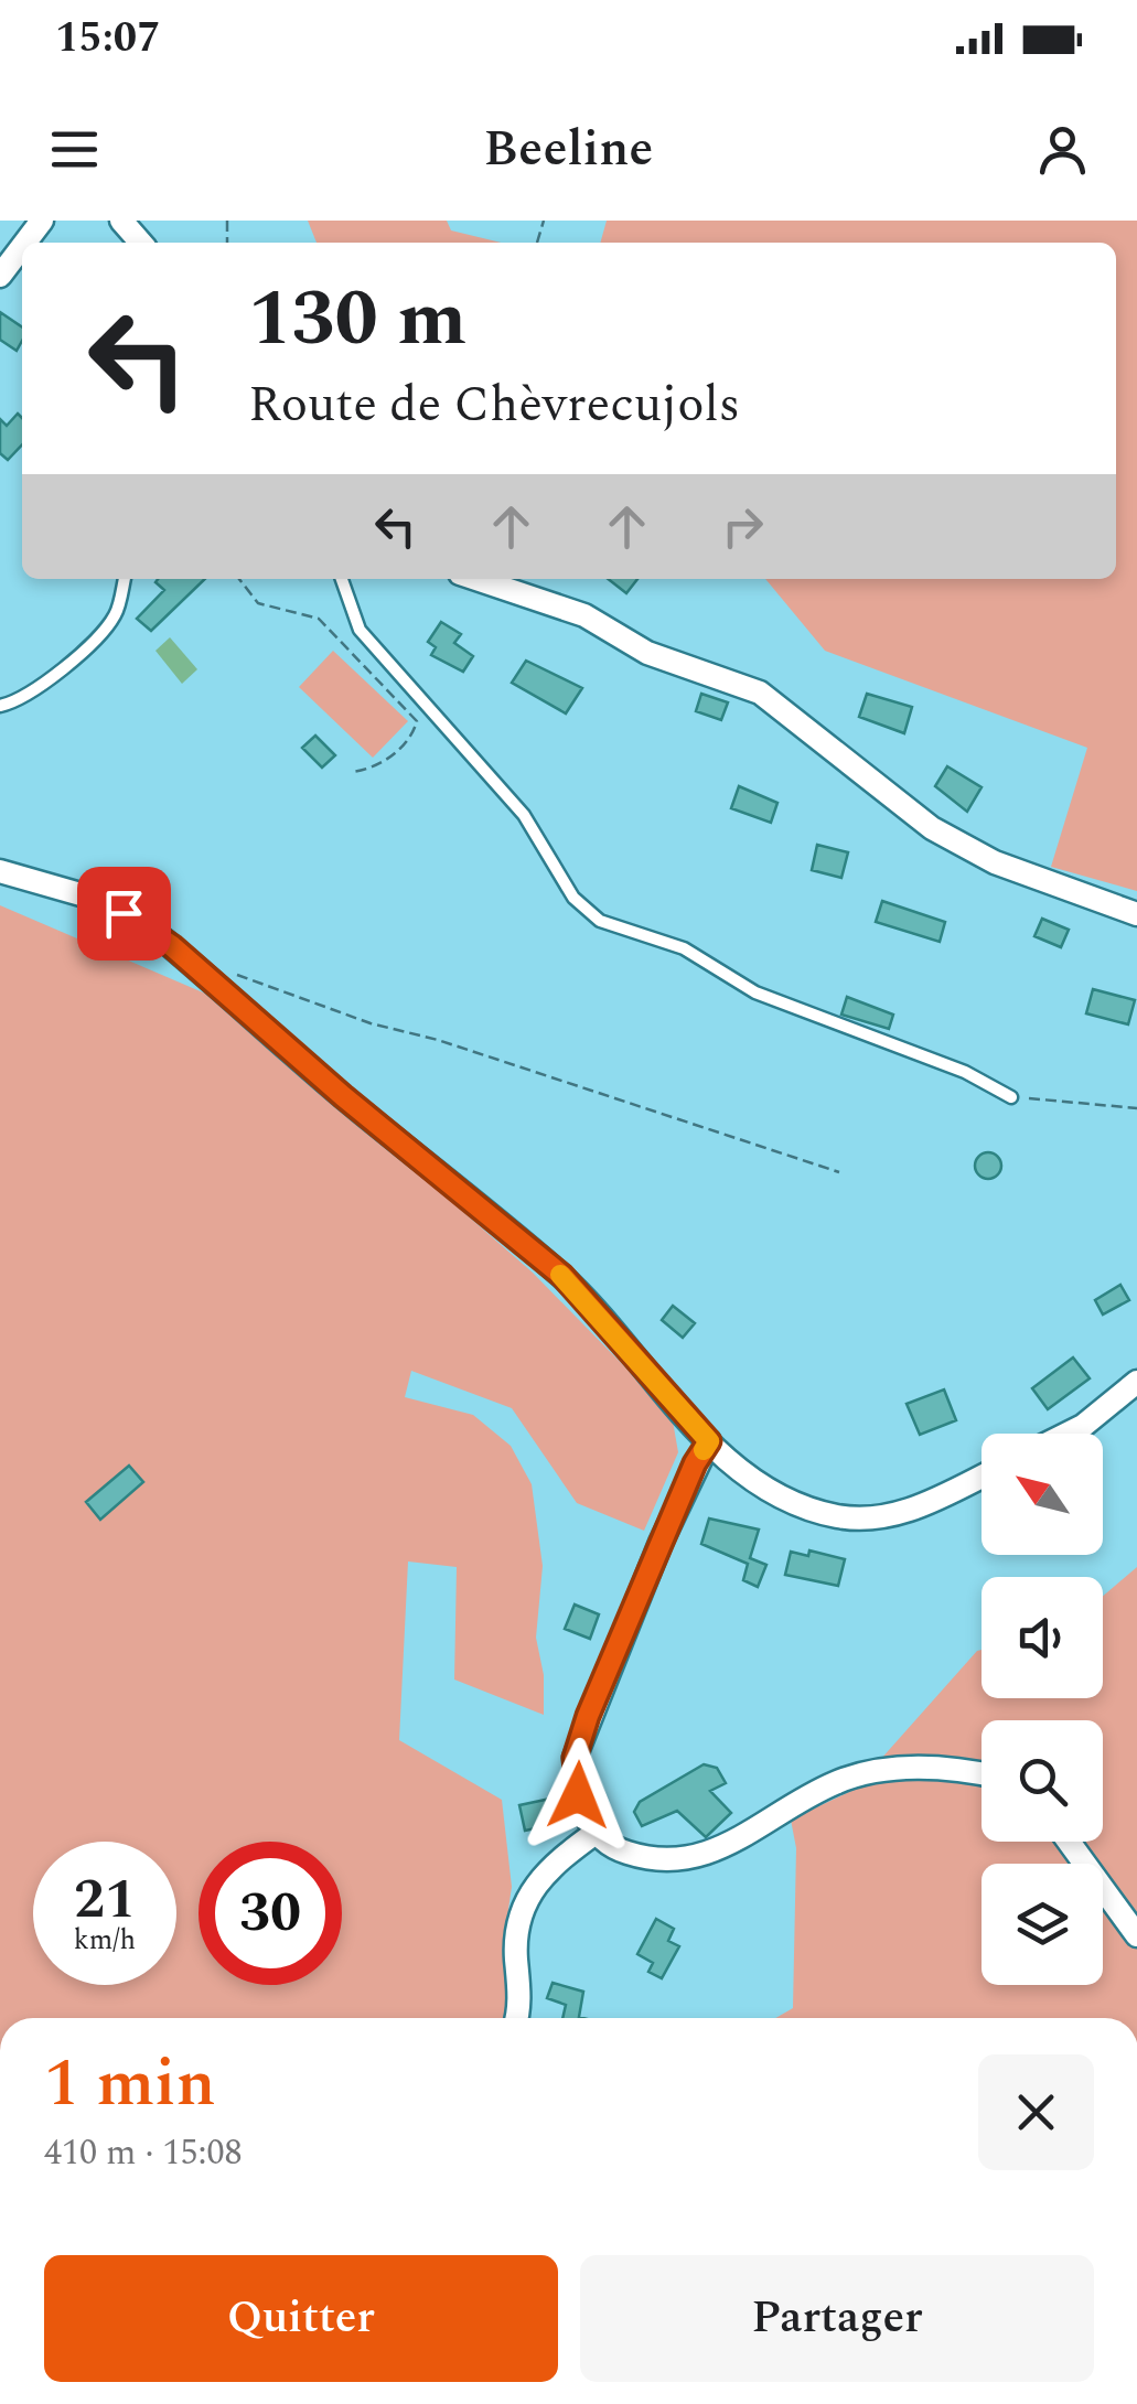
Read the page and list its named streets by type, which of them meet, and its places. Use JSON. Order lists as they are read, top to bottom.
{
  "north": "top left",
  "page": {
    "status": "15:07",
    "header": "Beeline",
    "turn": ["130 m", "Route de Chèvrecujols"],
    "speed": "21 km/h",
    "limit": "30",
    "heading": ["1 min", "410 m · 15:08"],
    "buttons": ["Quitter", "Partager"]
  }
}
